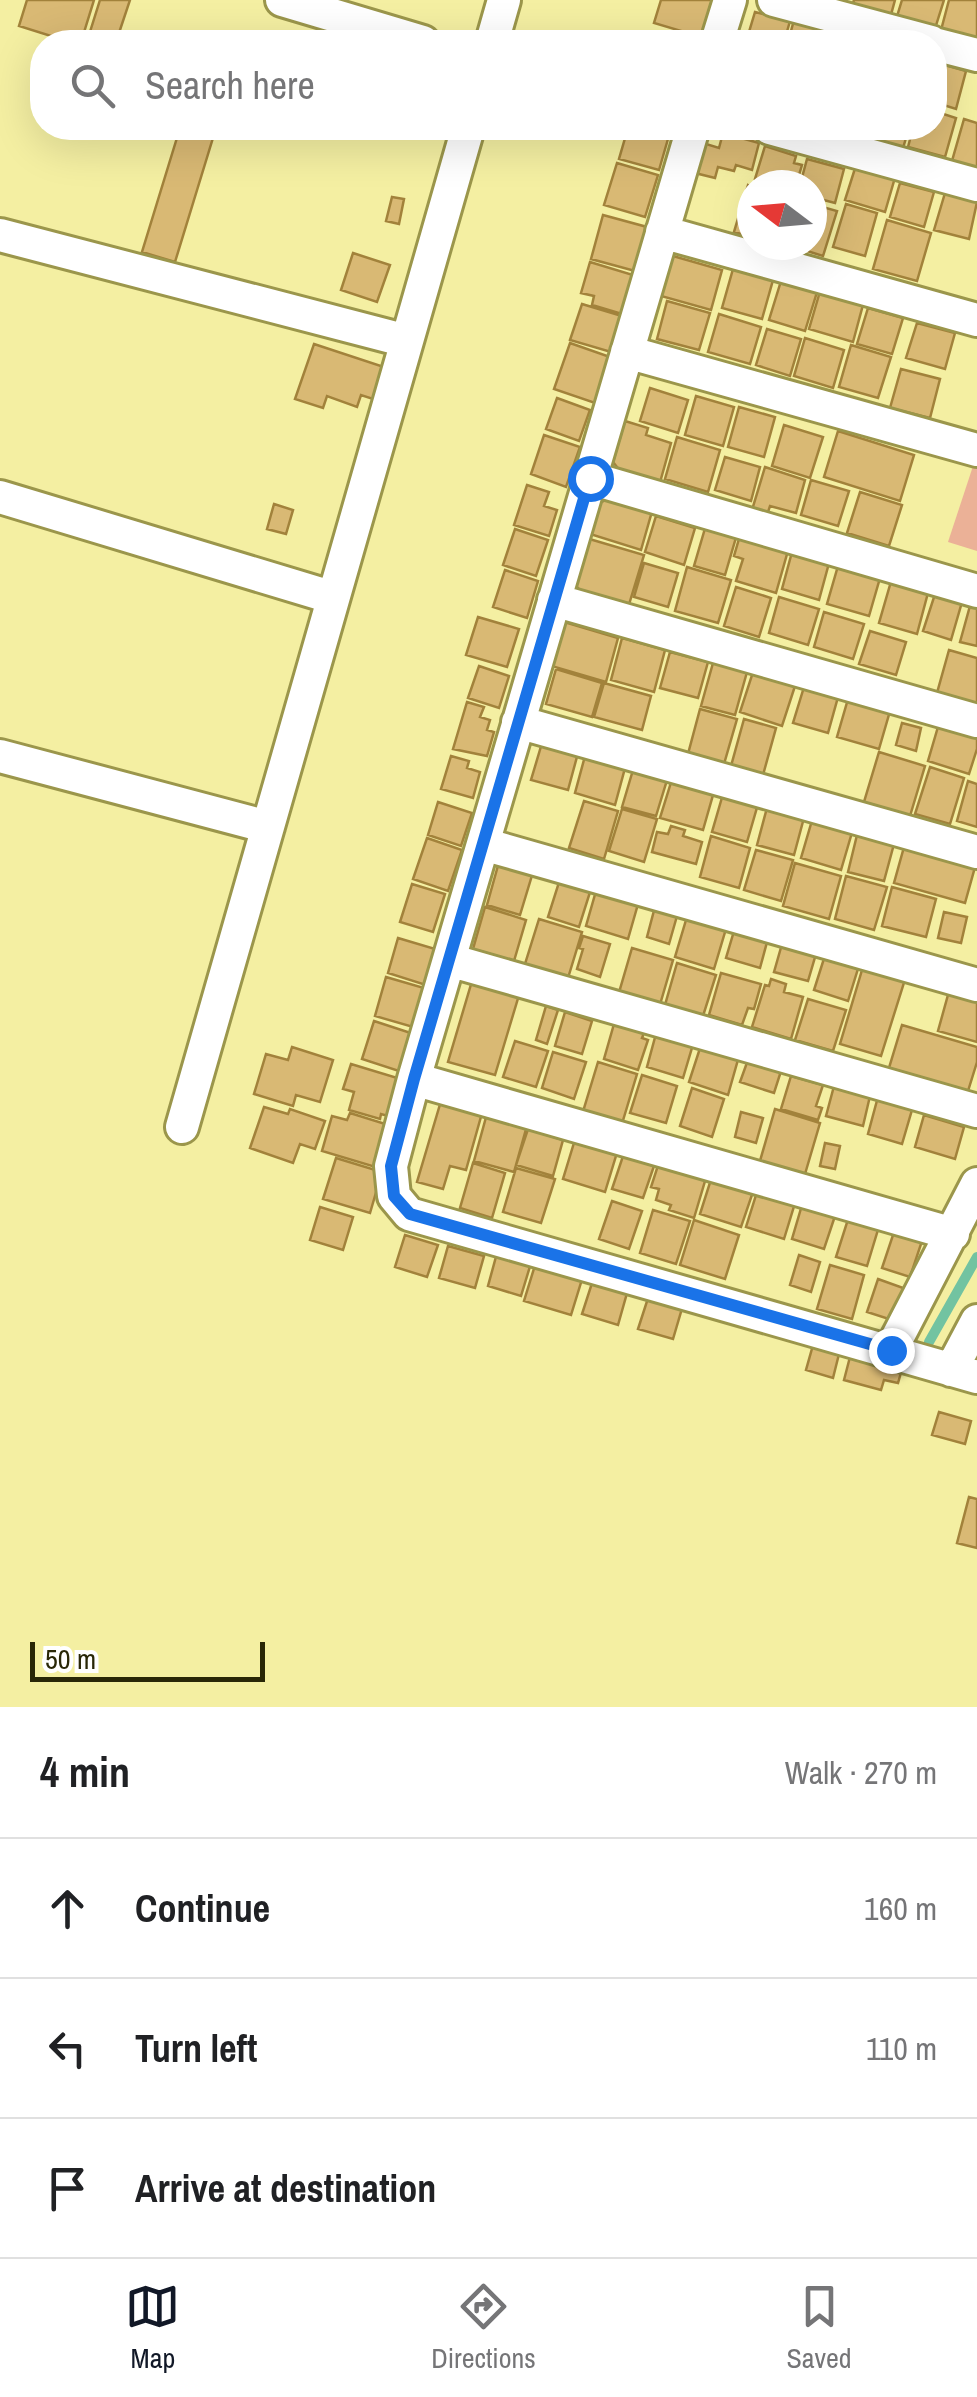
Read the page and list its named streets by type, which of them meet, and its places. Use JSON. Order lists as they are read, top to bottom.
{
  "scale_bar": "50 m",
  "north": "left",
  "page": {
    "search": "Search here",
    "scale": "50 m",
    "heading": ["4 min", "Walk · 270 m"],
    "list": [
      ["Continue", "160 m"],
      ["Turn left", "110 m"],
      "Arrive at destination"
    ],
    "nav": ["Map", "Directions", "Saved"]
  }
}
